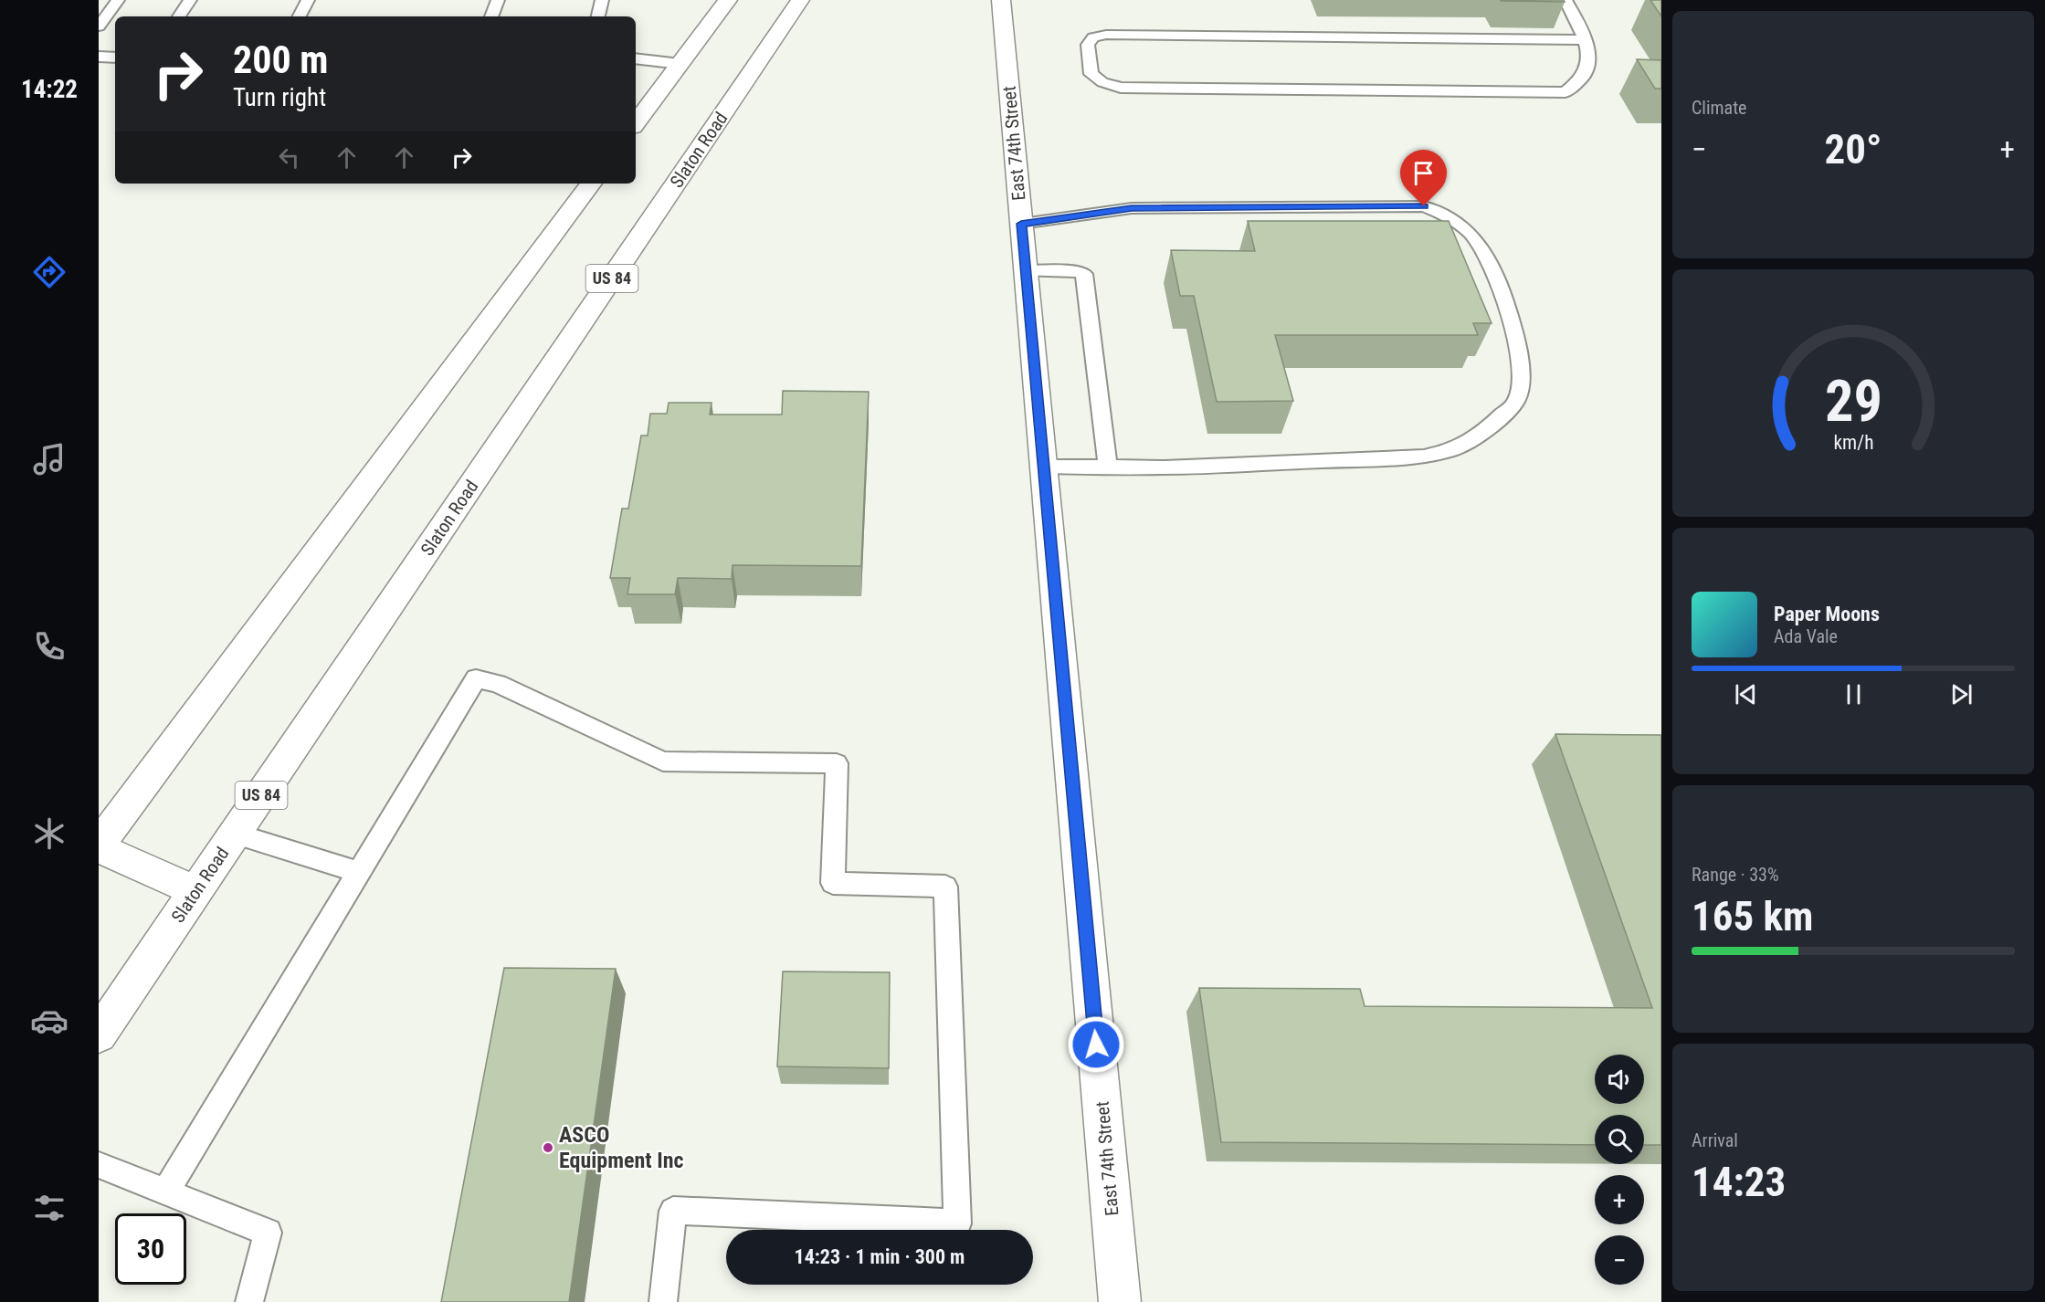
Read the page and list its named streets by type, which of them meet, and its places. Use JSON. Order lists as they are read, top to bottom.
{
  "streets": {
    "main road": ["East 74th Street", "Slaton Road", "US 84"]
  },
  "places": ["ASCO Equipment Inc"],
  "page": {
    "tabs": "14:22",
    "tile": [
      "Climate",
      ["Range · 33%", "165 km"],
      ["Arrival", "14:23"]
    ],
    "turn": ["200 m", "Turn right"],
    "heat": ["−", "20°", "+"],
    "song": ["Paper Moons", "Ada Vale"],
    "map_buttons": ["+", "−"],
    "limit": "30",
    "trip": "14:23 · 1 min · 300 m",
    "gauge": ["29", "km/h"]
  }
}
